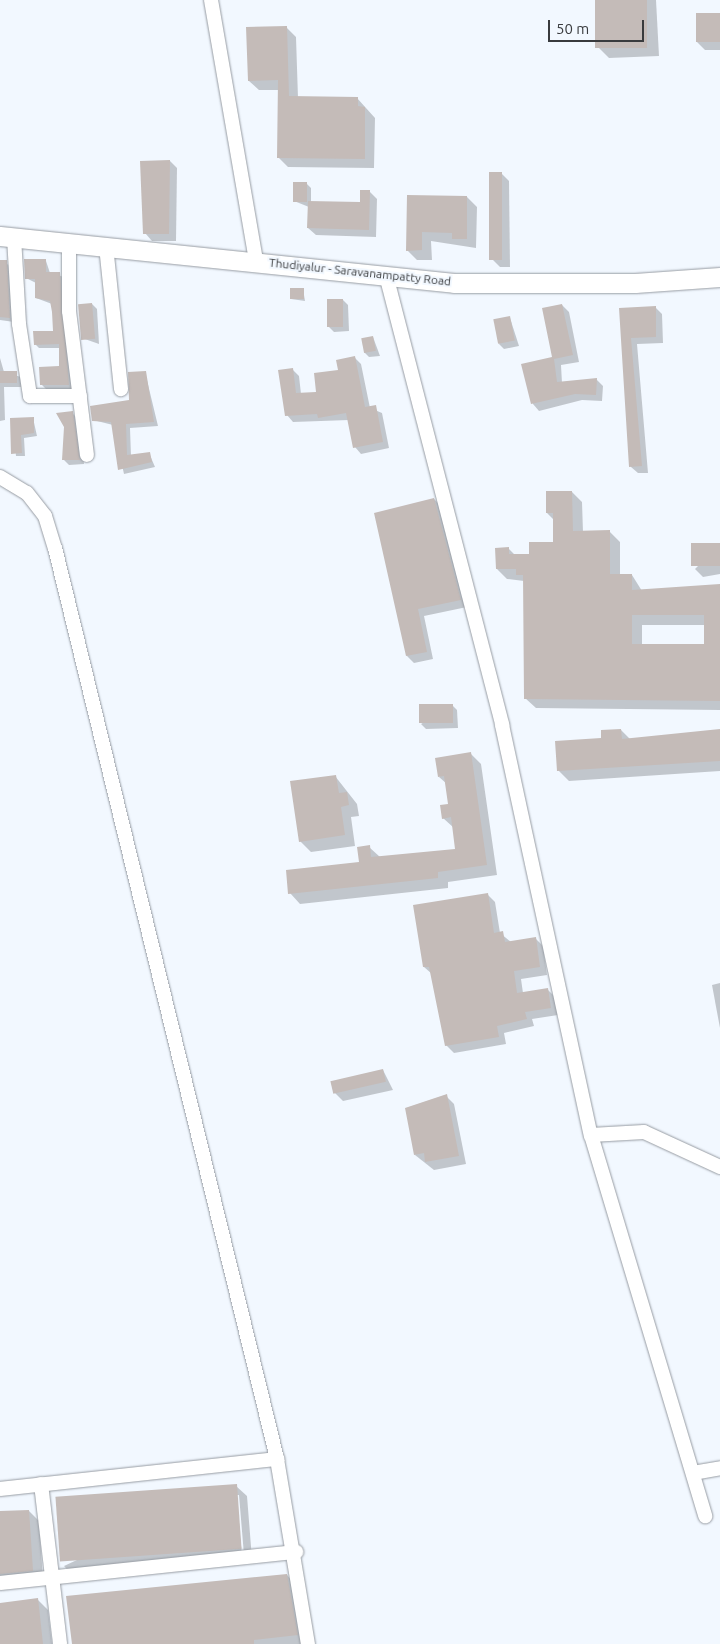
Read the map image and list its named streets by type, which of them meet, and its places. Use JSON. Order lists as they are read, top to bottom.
{
  "streets": {
    "main road": ["Thudiyalur - Saravanampatty Road"]
  },
  "scale_bar": "50 m"
}
